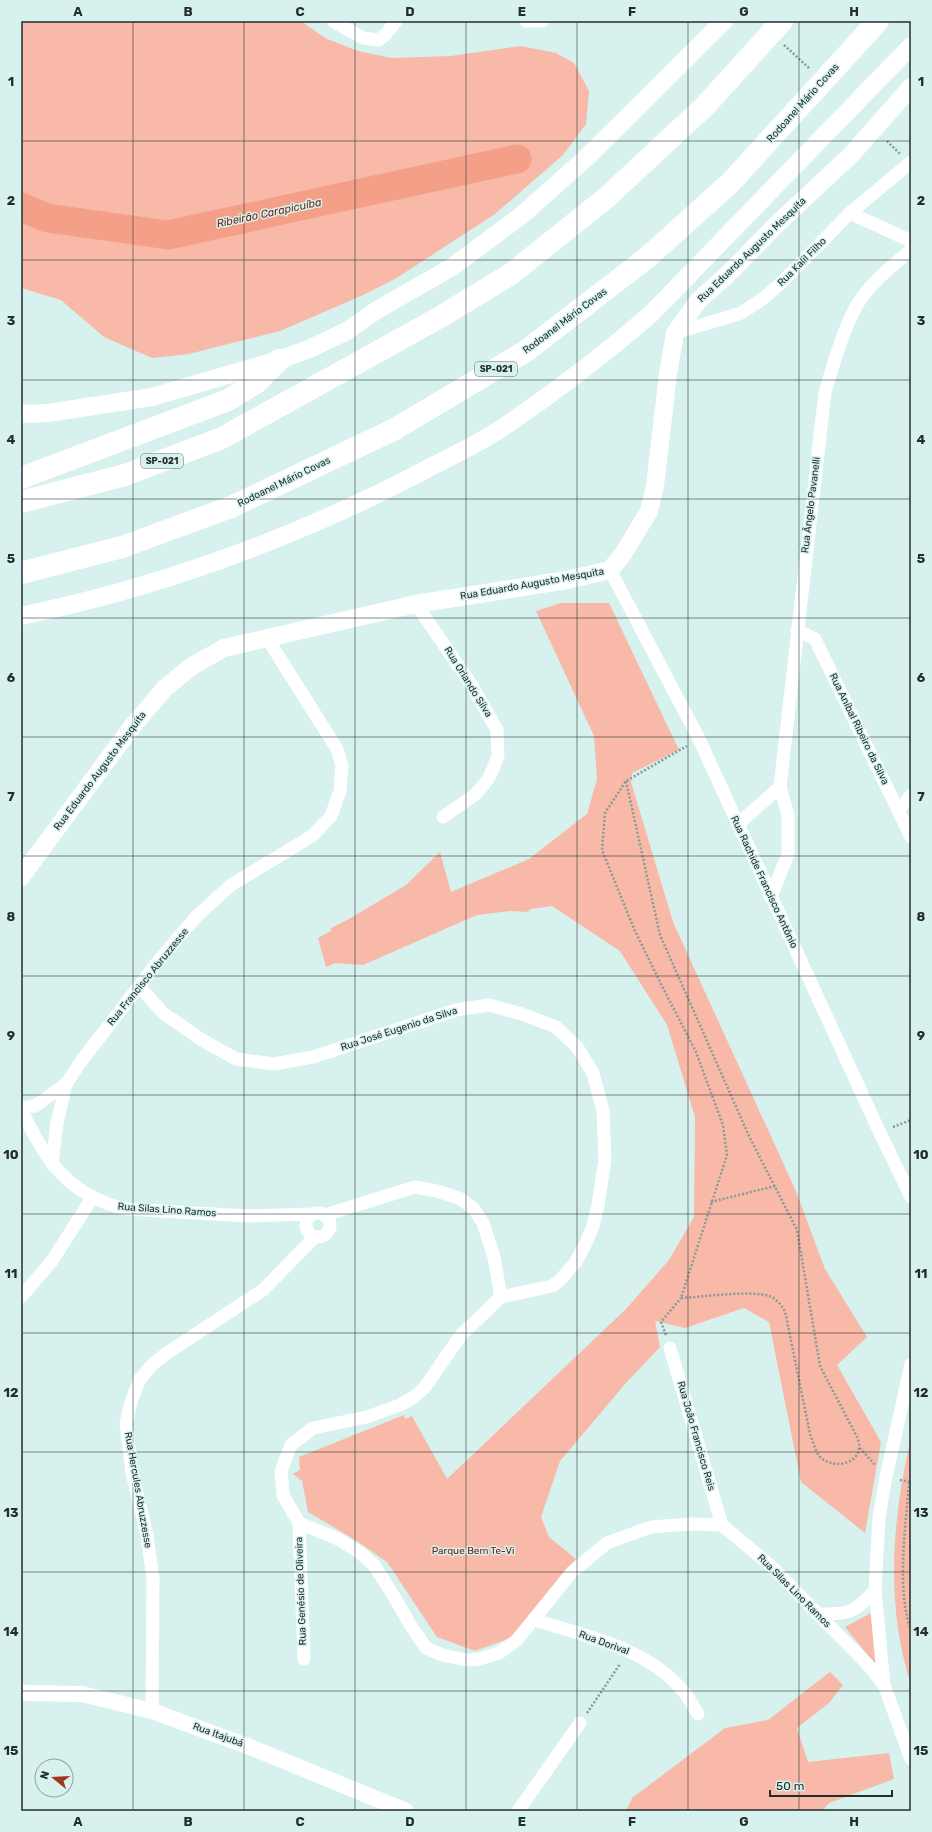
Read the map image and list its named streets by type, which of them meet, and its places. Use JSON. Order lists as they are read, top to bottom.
{
  "streets": {
    "highway": ["Rodoanel Mário Covas", "SP-021"],
    "main road": ["Rua Eduardo Augusto Mesquita"],
    "street": [
      "Rua Kalil Filho",
      "Rua Ângelo Pavanelli",
      "Rua Orlando Silva",
      "Rua Aníbal Ribeiro da Silva",
      "Rua Rachide Francisco Antônio",
      "Rua Francisco Abruzzesse",
      "Rua José Eugenio da Silva",
      "Rua Silas Lino Ramos",
      "Rua João Francisco Reis",
      "Rua Hercules Abruzzesse",
      "Rua Genésio de Oliveira",
      "Rua Dorival",
      "Rua Itajubá"
    ]
  },
  "crossings": [
    ["Rua Eduardo Augusto Mesquita", "Rua Kalil Filho"],
    ["Rua Eduardo Augusto Mesquita", "Rua Orlando Silva"],
    ["Rua Eduardo Augusto Mesquita", "Rua Rachide Francisco Antônio"],
    ["Rua Eduardo Augusto Mesquita", "Rua Francisco Abruzzesse"],
    ["Rua Ângelo Pavanelli", "Rua Aníbal Ribeiro da Silva"],
    ["Rua Ângelo Pavanelli", "Rua Rachide Francisco Antônio"],
    ["Rua Francisco Abruzzesse", "Rua José Eugenio da Silva"],
    ["Rua Francisco Abruzzesse", "Rua Silas Lino Ramos"],
    ["Rua Silas Lino Ramos", "Rua João Francisco Reis"],
    ["Rua Silas Lino Ramos", "Rua Hercules Abruzzesse"],
    ["Rua Hercules Abruzzesse", "Rua Itajubá"]
  ],
  "water": ["Ribeirão Carapicuíba"],
  "parks": ["Parque Bem Te-Vi"],
  "scale_bar": "50 m",
  "north": "left",
  "grid": {
    "columns": [
      "A",
      "B",
      "C",
      "D",
      "E",
      "F",
      "G",
      "H"
    ],
    "rows": [
      "1",
      "2",
      "3",
      "4",
      "5",
      "6",
      "7",
      "8",
      "9",
      "10",
      "11",
      "12",
      "13",
      "14",
      "15"
    ]
  }
}
